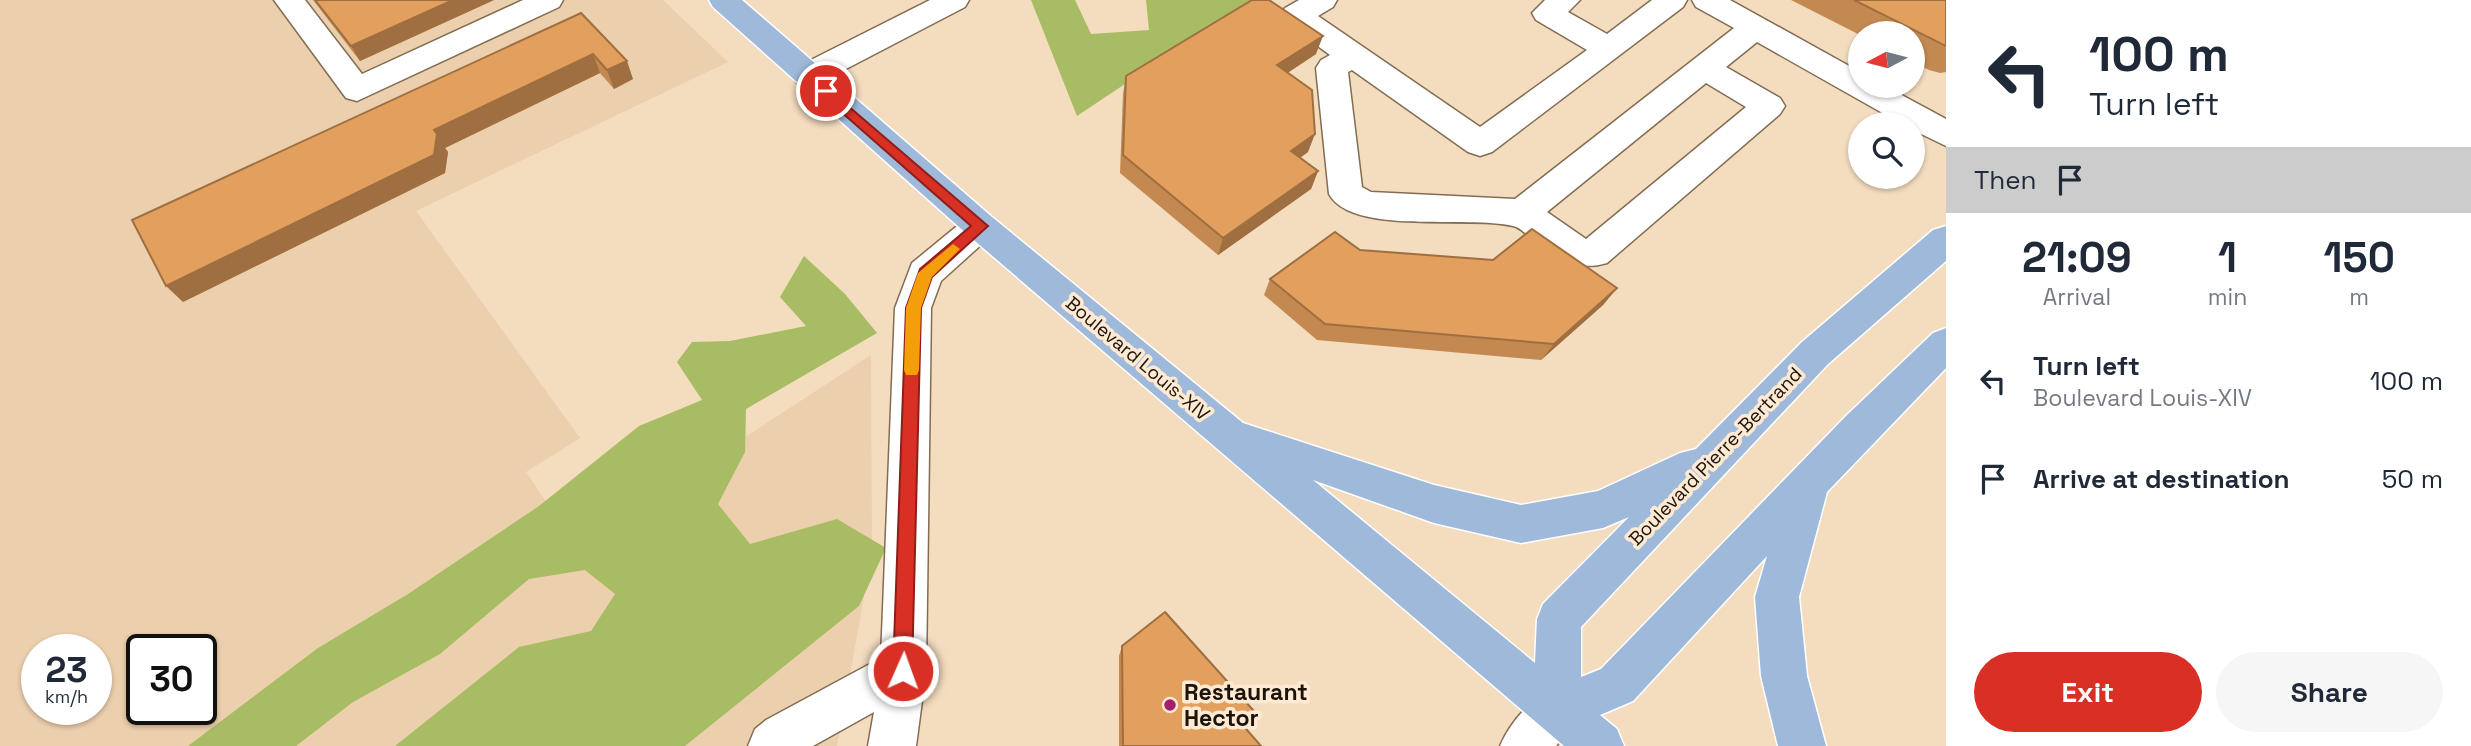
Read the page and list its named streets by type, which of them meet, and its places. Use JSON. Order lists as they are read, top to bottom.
{
  "streets": {
    "main road": ["Boulevard Louis-XIV", "Boulevard Pierre-Bertrand"]
  },
  "crossings": [
    ["Boulevard Louis-XIV", "Boulevard Pierre-Bertrand"]
  ],
  "places": ["Restaurant Hector"],
  "north": "left",
  "page": {
    "turn": ["100 m", "Turn left"],
    "then": "Then",
    "eta": [
      "21:09",
      "Arrival",
      "1",
      "min",
      "150",
      "m"
    ],
    "list": [
      {
        "name": "Turn left",
        "note": "Boulevard Louis-XIV",
        "value": "100 m"
      },
      {
        "name": "Arrive at destination",
        "value": "50 m"
      }
    ],
    "speed": "23 km/h",
    "limit": "30",
    "buttons": ["Exit", "Share"]
  }
}
